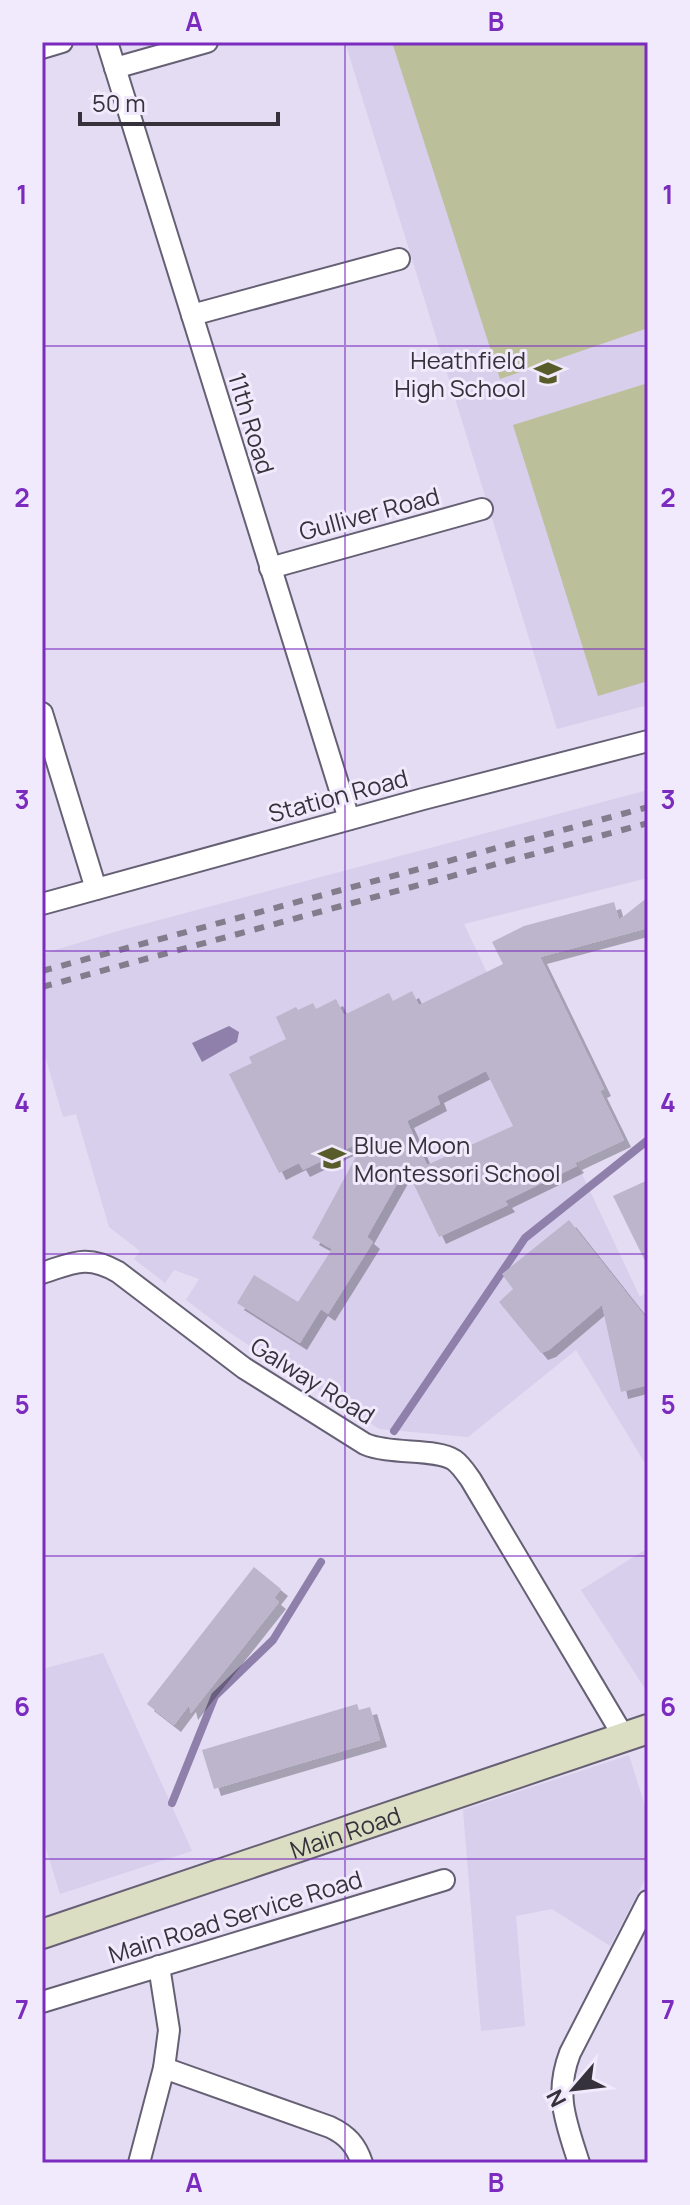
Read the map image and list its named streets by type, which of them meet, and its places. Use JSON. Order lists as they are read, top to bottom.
{
  "streets": {
    "main road": ["Main Road"],
    "street": [
      "11th Road",
      "Gulliver Road",
      "Station Road",
      "Galway Road",
      "Main Road Service Road"
    ]
  },
  "crossings": [
    ["11th Road", "Gulliver Road"],
    ["11th Road", "Station Road"],
    ["Galway Road", "Main Road"]
  ],
  "places": {
    "school or university": ["Heathfield High School", "Blue Moon Montessori School"]
  },
  "scale_bar": "50 m",
  "north": "bottom left",
  "grid": {
    "columns": ["A", "B"],
    "rows": [
      "1",
      "2",
      "3",
      "4",
      "5",
      "6",
      "7"
    ]
  }
}
